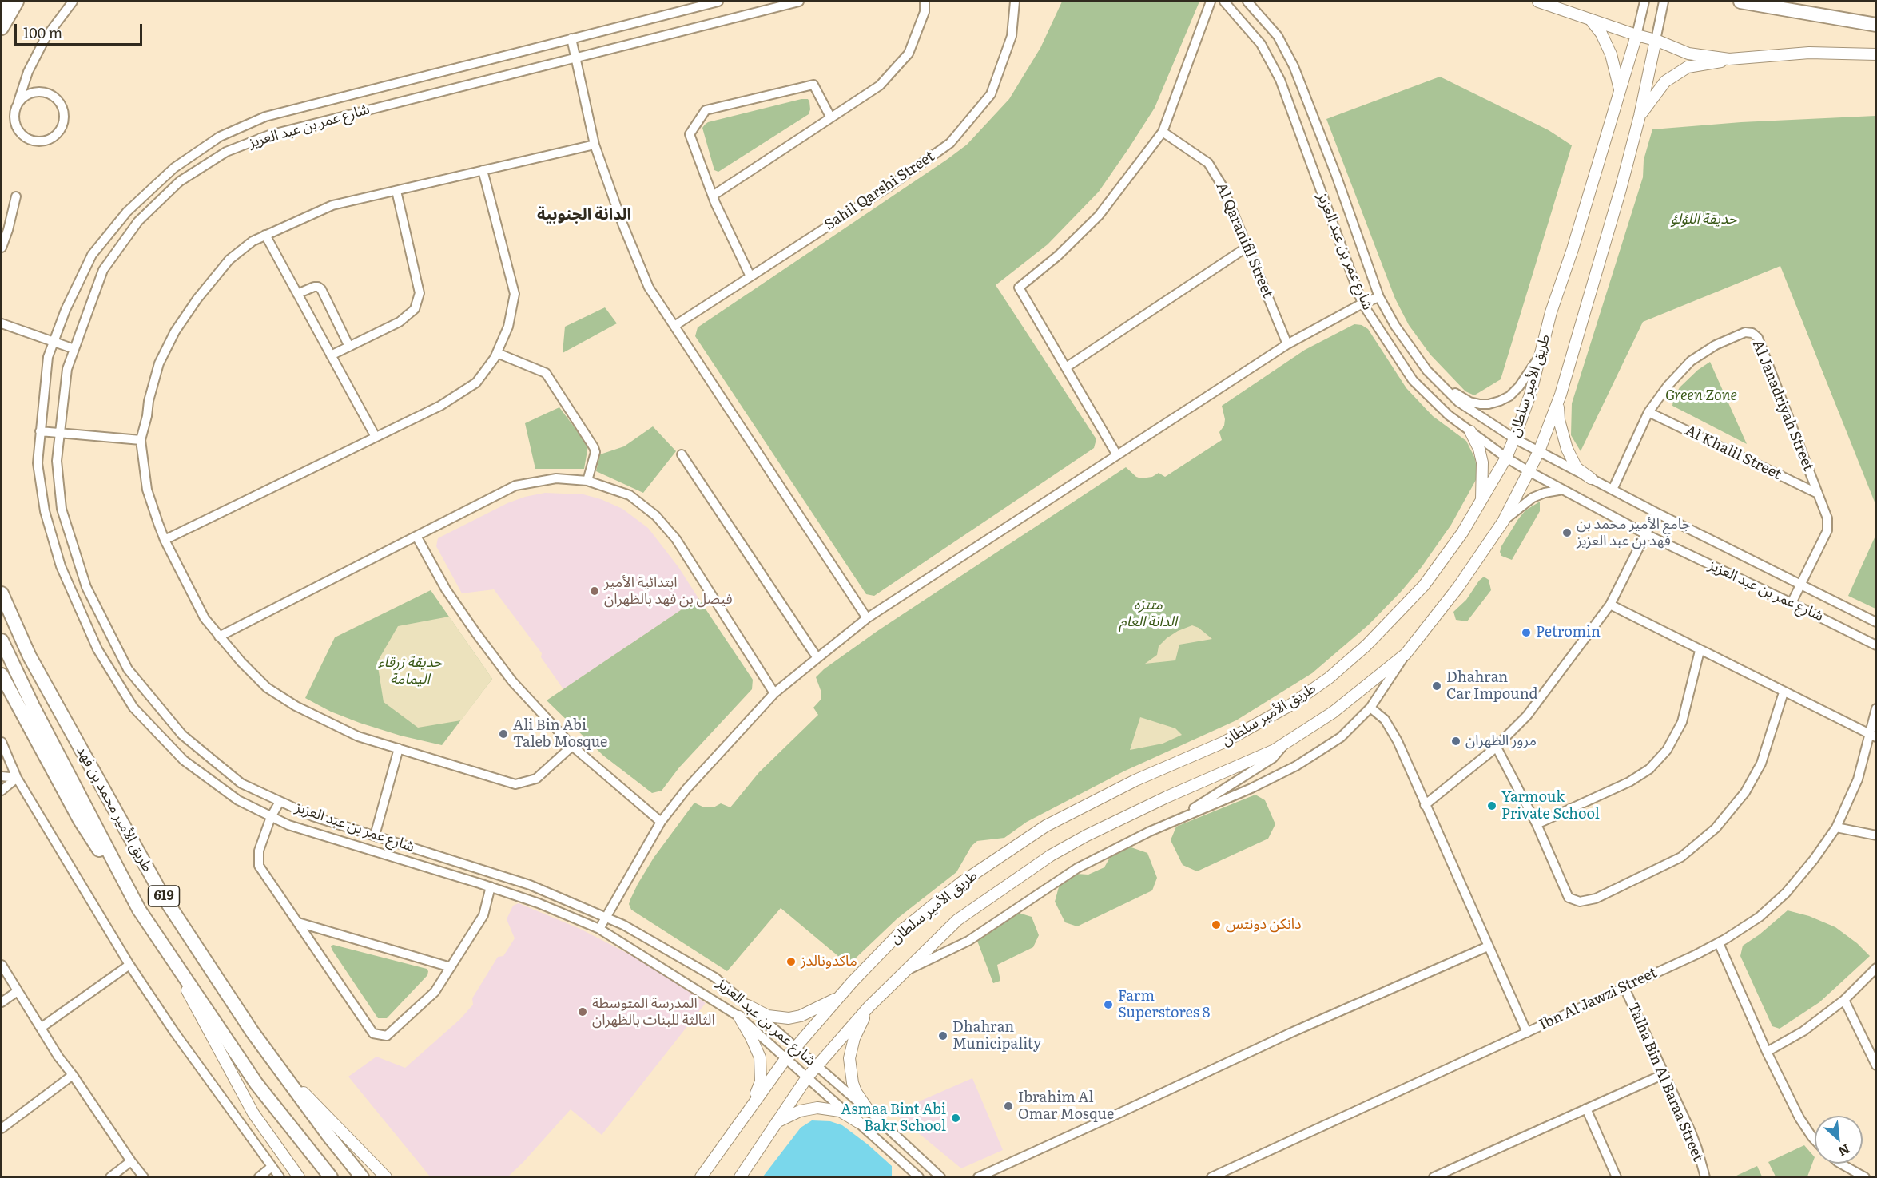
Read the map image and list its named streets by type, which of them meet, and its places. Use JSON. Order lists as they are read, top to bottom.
{
  "streets": {
    "highway": ["طريق الأمير محمد بن فهد", "619"],
    "main road": ["طريق الأمير سلطان"],
    "street": [
      "شارع عمر بن عبد العزيز",
      "Sahil Qarshi Street",
      "Al Qaranifil Street",
      "Al Janadriyah Street",
      "Al Khalil Street",
      "Ibn Al Jawzi Street",
      "Talha Bin Al Baraa Street"
    ]
  },
  "crossings": [
    ["شارع عمر بن عبد العزيز", "طريق الأمير سلطان"],
    ["شارع عمر بن عبد العزيز", "Al Janadriyah Street"],
    ["Al Janadriyah Street", "Al Khalil Street"],
    ["Ibn Al Jawzi Street", "Talha Bin Al Baraa Street"]
  ],
  "districts": ["الدانة الجنوبية"],
  "parks": [
    "حديقة اللؤلؤ",
    "Green Zone",
    "متنزه الدانة العام",
    "حديقة زرقاء اليمامة"
  ],
  "places": [
    "جامع الأمير محمد بن فهد بن عبد العزيز",
    "ابتدائية الأمير فيصل بن فهد بالظهران",
    "Petromin",
    "Dhahran Car Impound",
    "Ali Bin Abi Taleb Mosque",
    "مرور الظهران",
    "Yarmouk Private School",
    "دانكن دونتس",
    "ماكدونالدز",
    "Farm Superstores 8",
    "المدرسة المتوسطة الثالثة للبنات بالظهران",
    "Dhahran Municipality",
    "Ibrahim Al Omar Mosque",
    "Asmaa Bint Abi Bakr School"
  ],
  "scale_bar": "100 m",
  "north": "bottom right"
}
